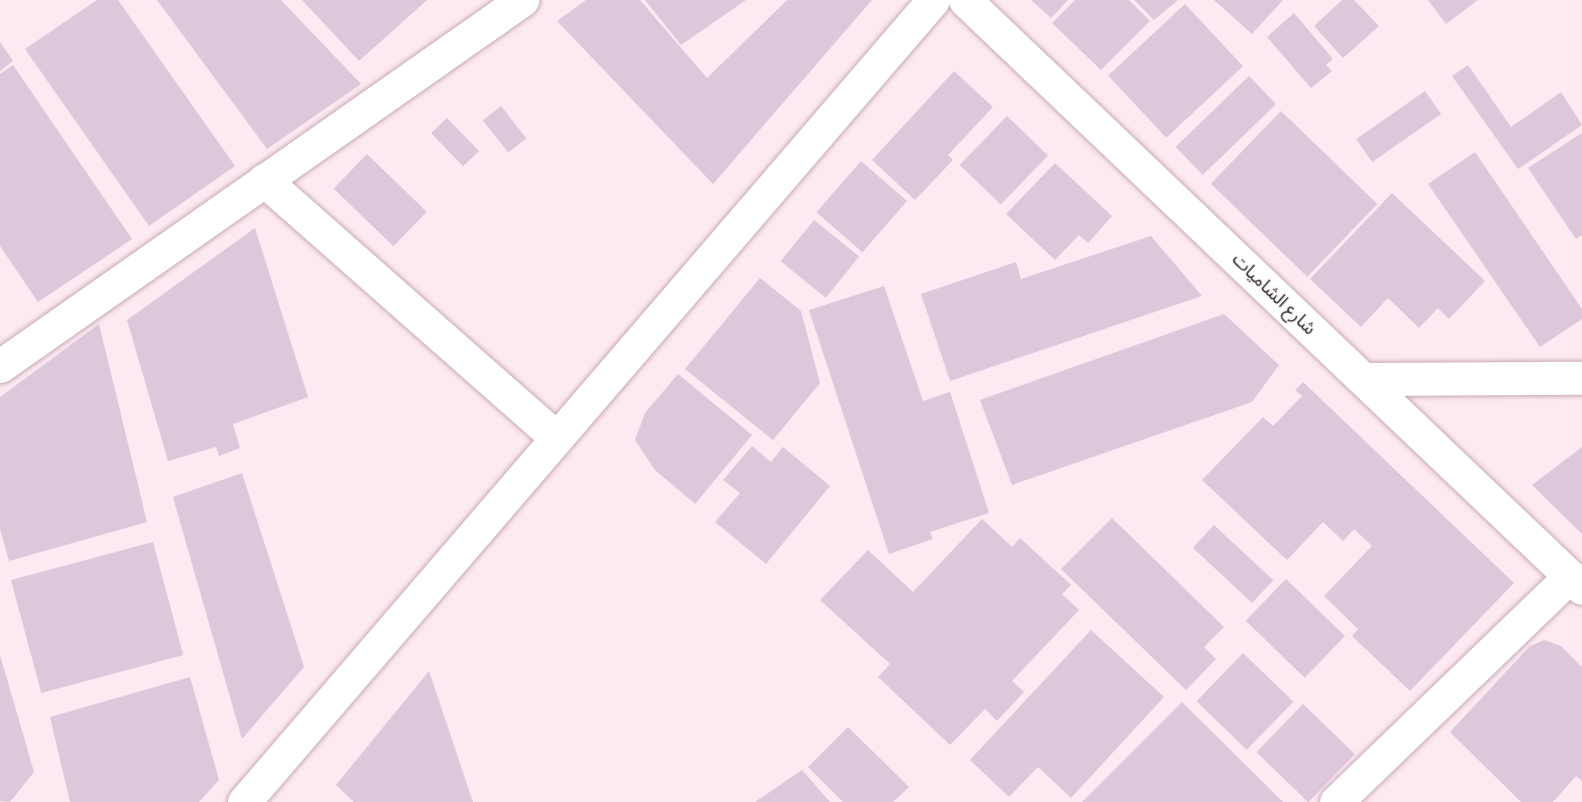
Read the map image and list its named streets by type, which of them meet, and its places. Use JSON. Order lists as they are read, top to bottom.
{
  "streets": {
    "street": ["شارع الشاميات"]
  }
}
